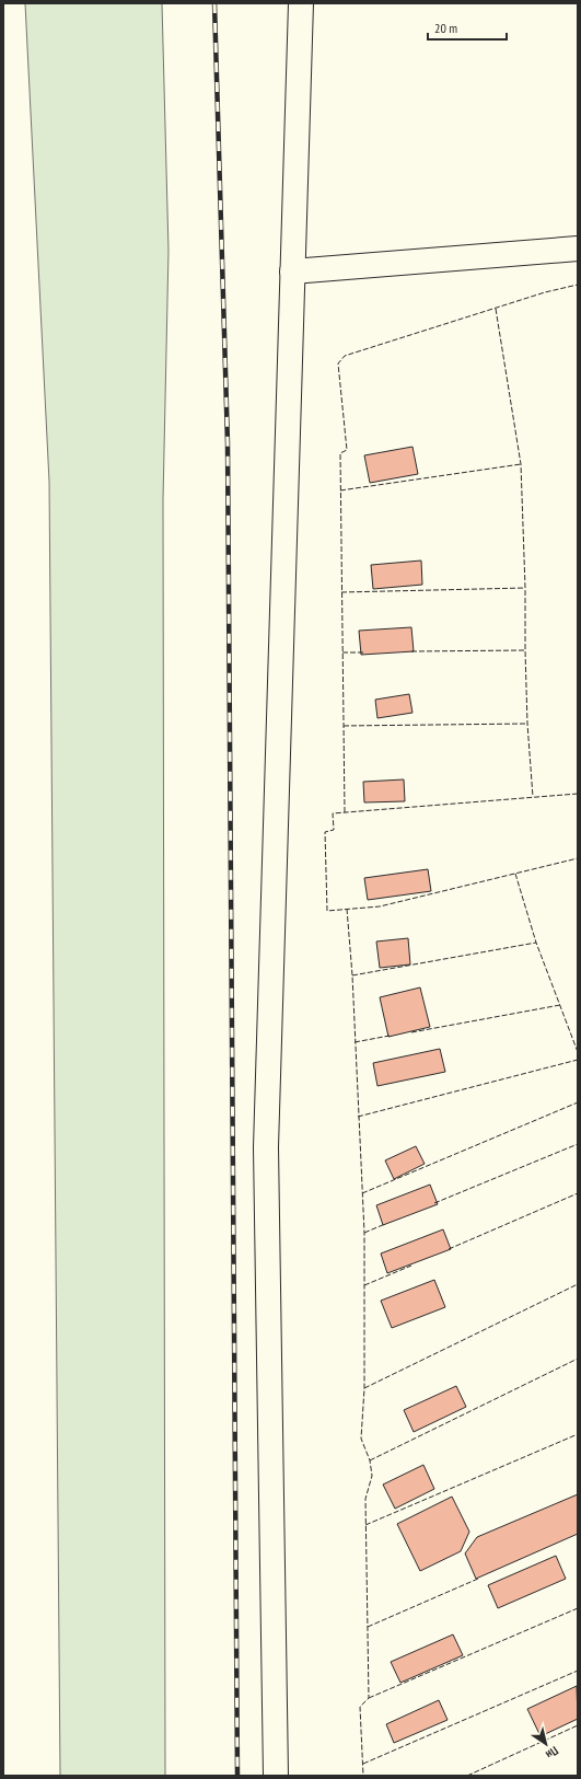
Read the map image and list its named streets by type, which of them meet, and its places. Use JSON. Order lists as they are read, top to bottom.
{
  "scale_bar": "20 m",
  "north": "bottom right"
}
